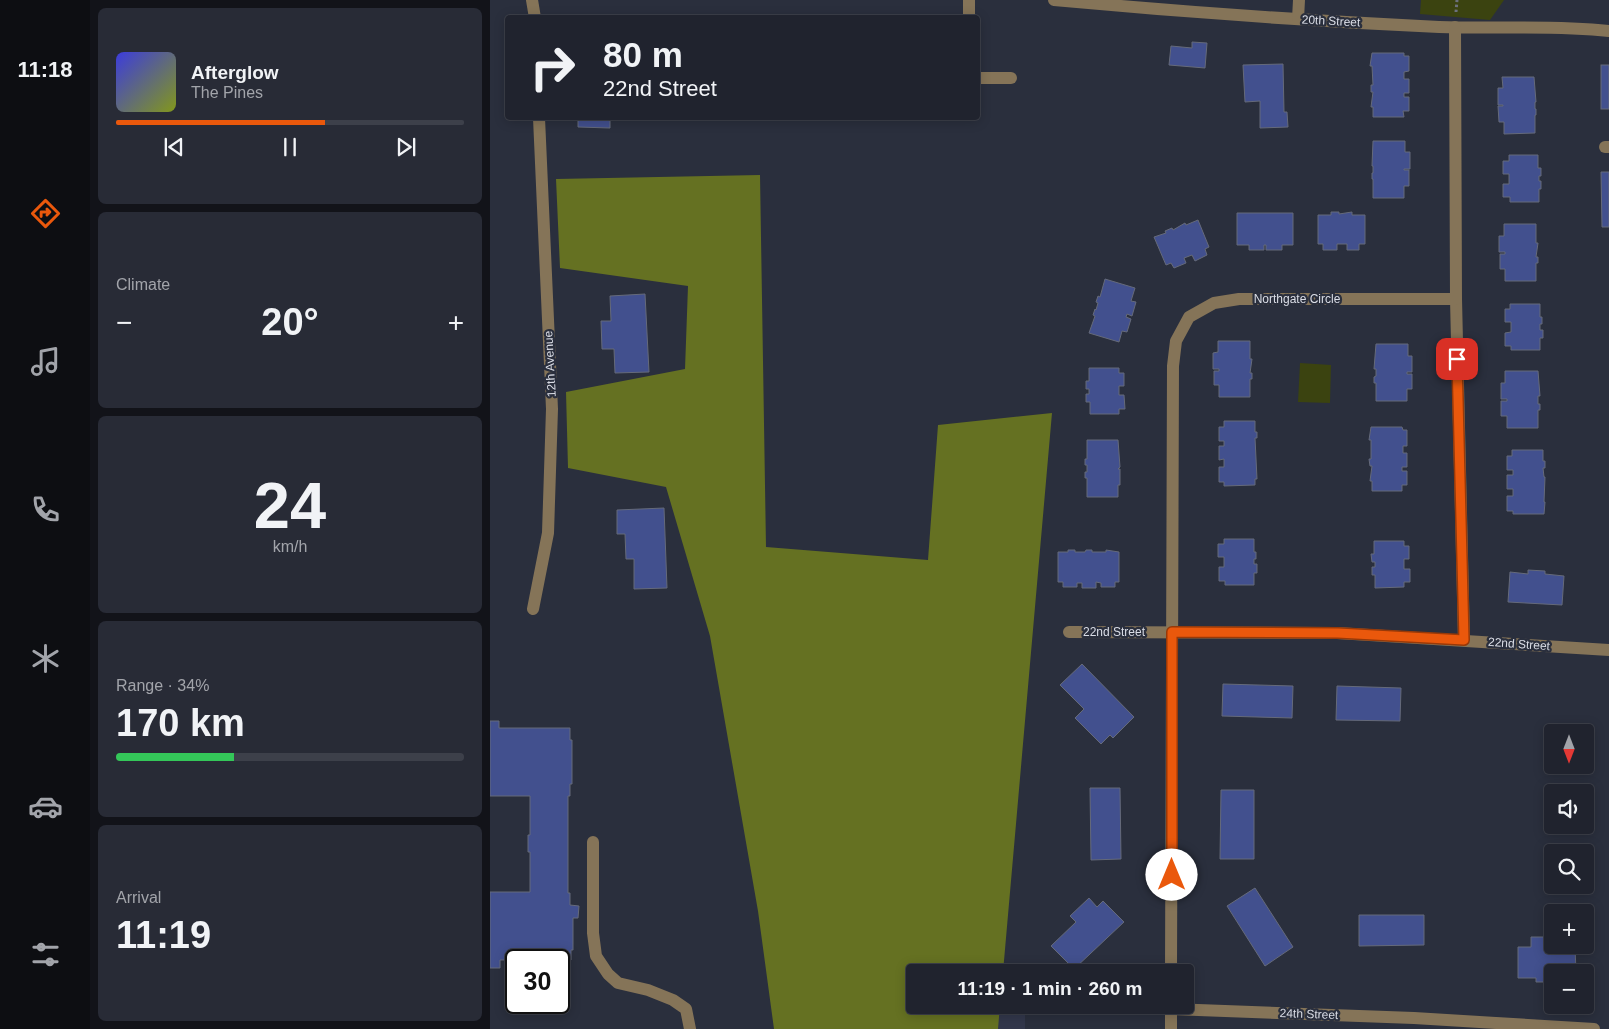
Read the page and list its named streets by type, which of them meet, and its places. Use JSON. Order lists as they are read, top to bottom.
{
  "streets": {
    "street": [
      "20th Street",
      "Northgate Circle",
      "12th Avenue",
      "22nd Street",
      "24th Street"
    ]
  },
  "crossings": [
    ["Northgate Circle", "22nd Street"]
  ],
  "north": "bottom",
  "page": {
    "tabs": "11:18",
    "turn": ["80 m", "22nd Street"],
    "song": ["Afterglow", "The Pines"],
    "tile": [
      "Climate",
      ["24", "km/h"],
      ["Range · 34%", "170 km"],
      ["Arrival", "11:19"]
    ],
    "heat": ["−", "20°", "+"],
    "map_buttons": ["+", "−"],
    "limit": "30",
    "trip": "11:19 · 1 min · 260 m"
  }
}
